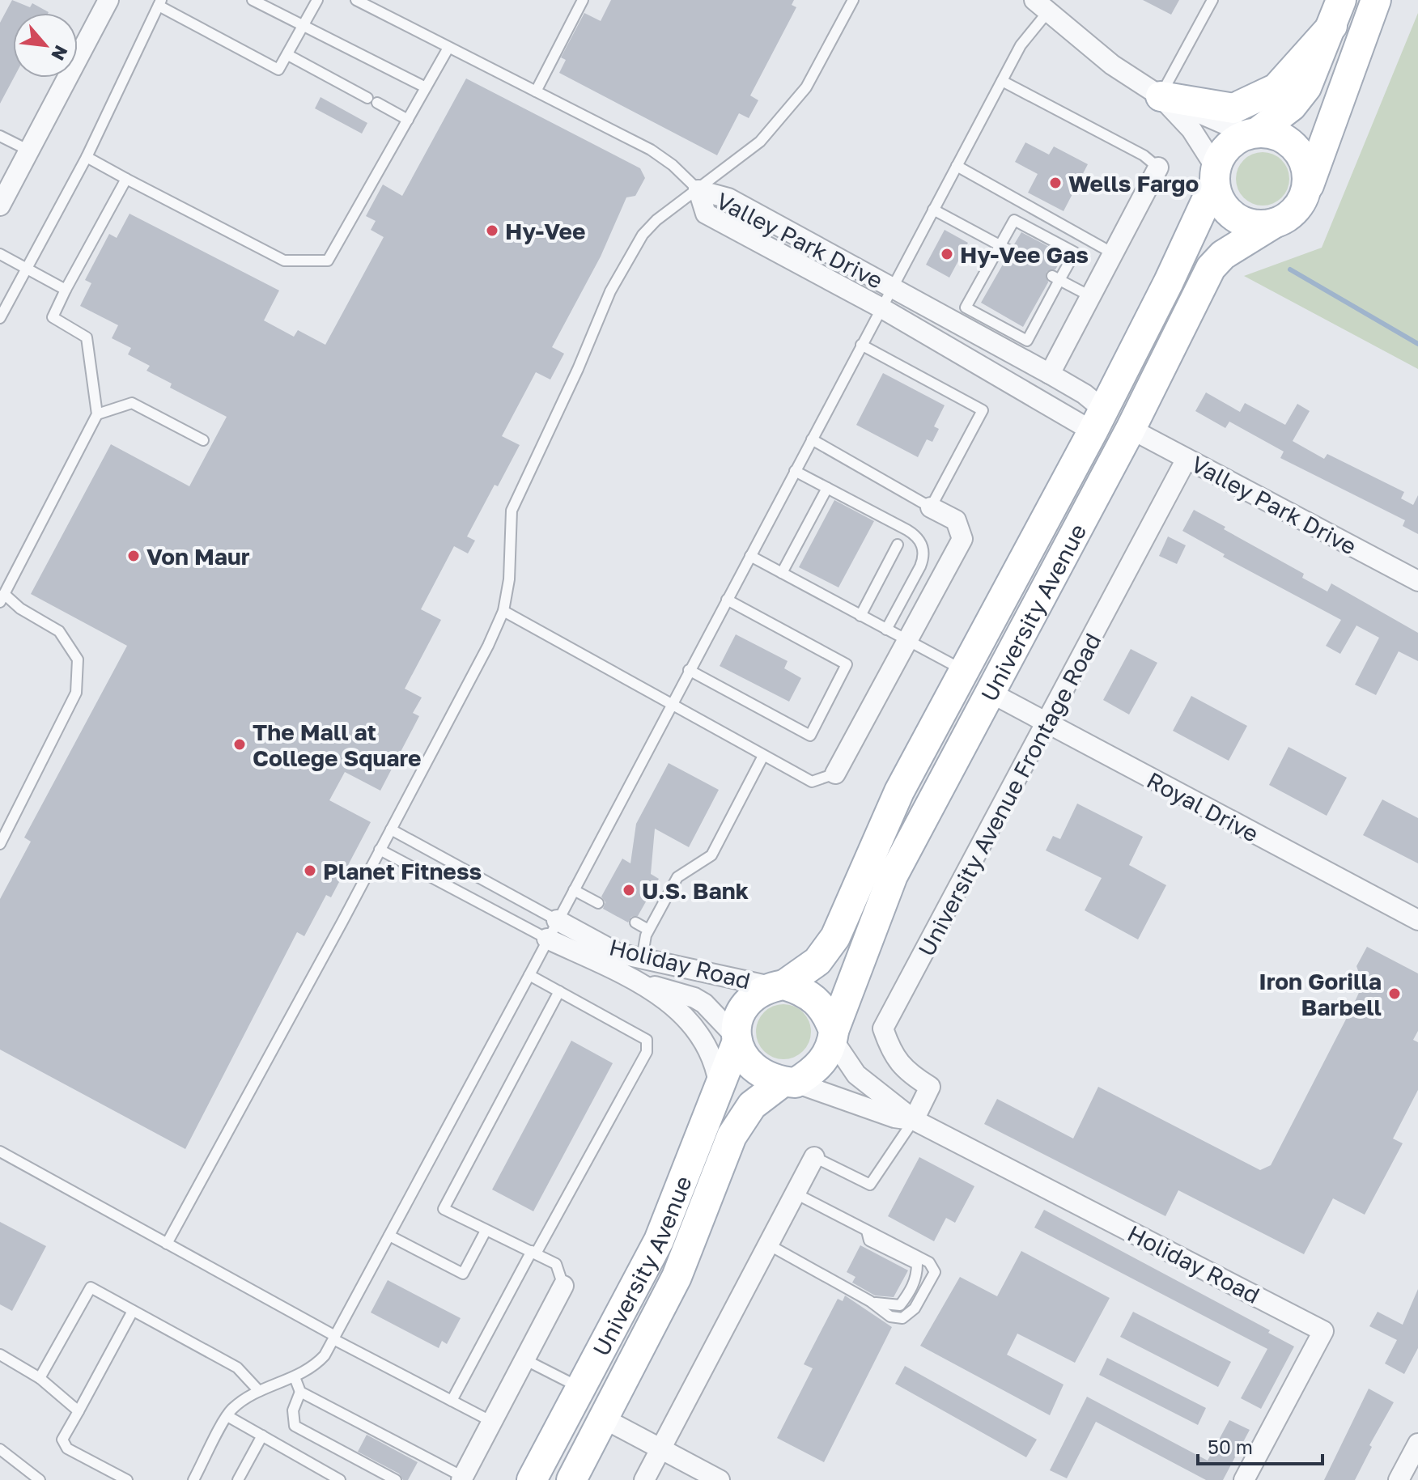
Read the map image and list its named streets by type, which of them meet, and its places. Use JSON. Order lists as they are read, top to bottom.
{
  "streets": {
    "main road": ["University Avenue"],
    "street": [
      "Valley Park Drive",
      "University Avenue Frontage Road",
      "Royal Drive",
      "Holiday Road"
    ]
  },
  "crossings": [
    ["Valley Park Drive", "University Avenue"],
    ["Valley Park Drive", "University Avenue Frontage Road"],
    ["University Avenue", "Royal Drive"],
    ["University Avenue", "Holiday Road"],
    ["University Avenue Frontage Road", "Royal Drive"],
    ["University Avenue Frontage Road", "Holiday Road"]
  ],
  "places": [
    "Wells Fargo",
    "Hy-Vee",
    "Hy-Vee Gas",
    "Von Maur",
    "The Mall at College Square",
    "Planet Fitness",
    "U.S. Bank",
    "Iron Gorilla Barbell"
  ],
  "scale_bar": "50 m",
  "north": "bottom right"
}
